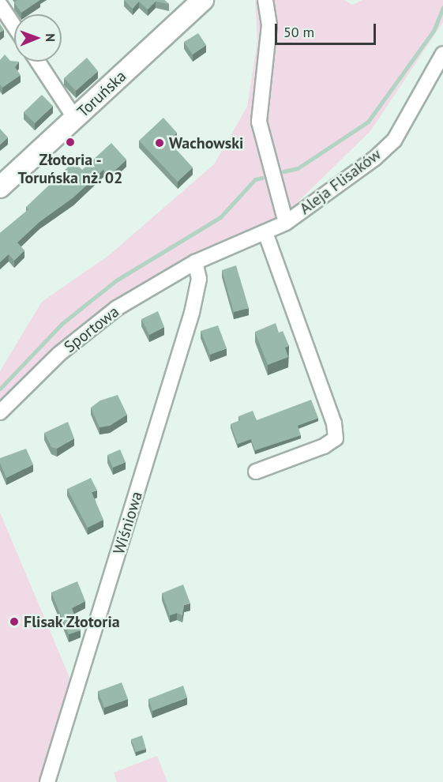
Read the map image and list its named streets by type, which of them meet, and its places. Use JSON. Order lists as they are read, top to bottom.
{
  "streets": {
    "main road": ["Toruńska"],
    "street": ["Aleja Flisaków", "Sportowa", "Wiśniowa"]
  },
  "crossings": [
    ["Aleja Flisaków", "Sportowa"],
    ["Aleja Flisaków", "Wiśniowa"],
    ["Sportowa", "Wiśniowa"]
  ],
  "places": ["Złotoria - Toruńska nż. 02", "Wachowski", "Flisak Złotoria"],
  "scale_bar": "50 m",
  "north": "right"
}
